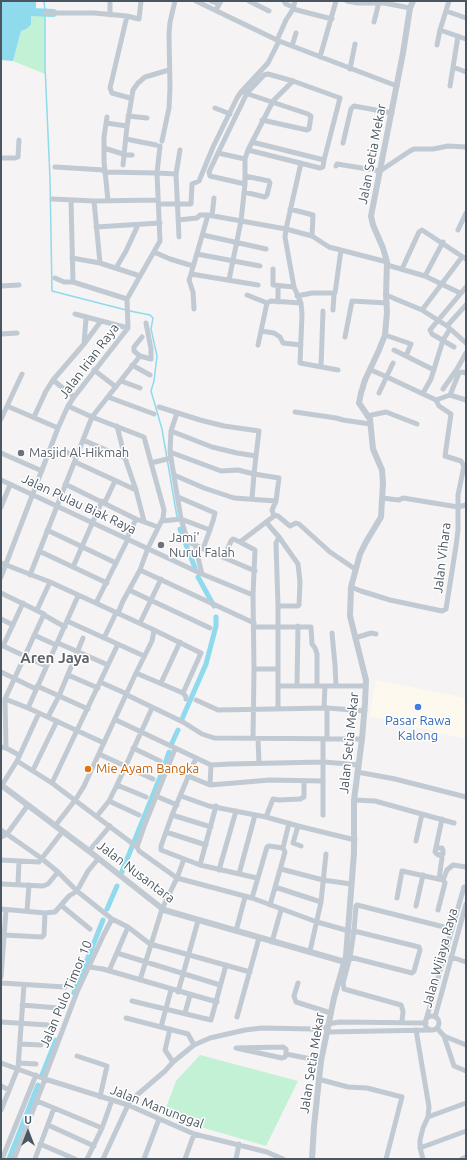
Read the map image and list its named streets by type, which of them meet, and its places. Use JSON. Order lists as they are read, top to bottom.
{
  "streets": {
    "street": [
      "Jalan Setia Mekar",
      "Jalan Irian Raya",
      "Jalan Pulau Biak Raya",
      "Jalan Vihara",
      "Jalan Nusantara",
      "Jalan Wijaya Raya",
      "Jalan Pulo Timor 10",
      "Jalan Manunggal"
    ]
  },
  "crossings": [
    ["Jalan Setia Mekar", "Jalan Vihara"],
    ["Jalan Setia Mekar", "Jalan Nusantara"],
    ["Jalan Irian Raya", "Jalan Pulau Biak Raya"],
    ["Jalan Pulo Timor 10", "Jalan Manunggal"]
  ],
  "districts": ["Aren Jaya"],
  "places": [
    "Masjid Al-Hikmah",
    "Jami' Nurul Falah",
    "Pasar Rawa Kalong",
    "Mie Ayam Bangka"
  ],
  "north": "top"
}
